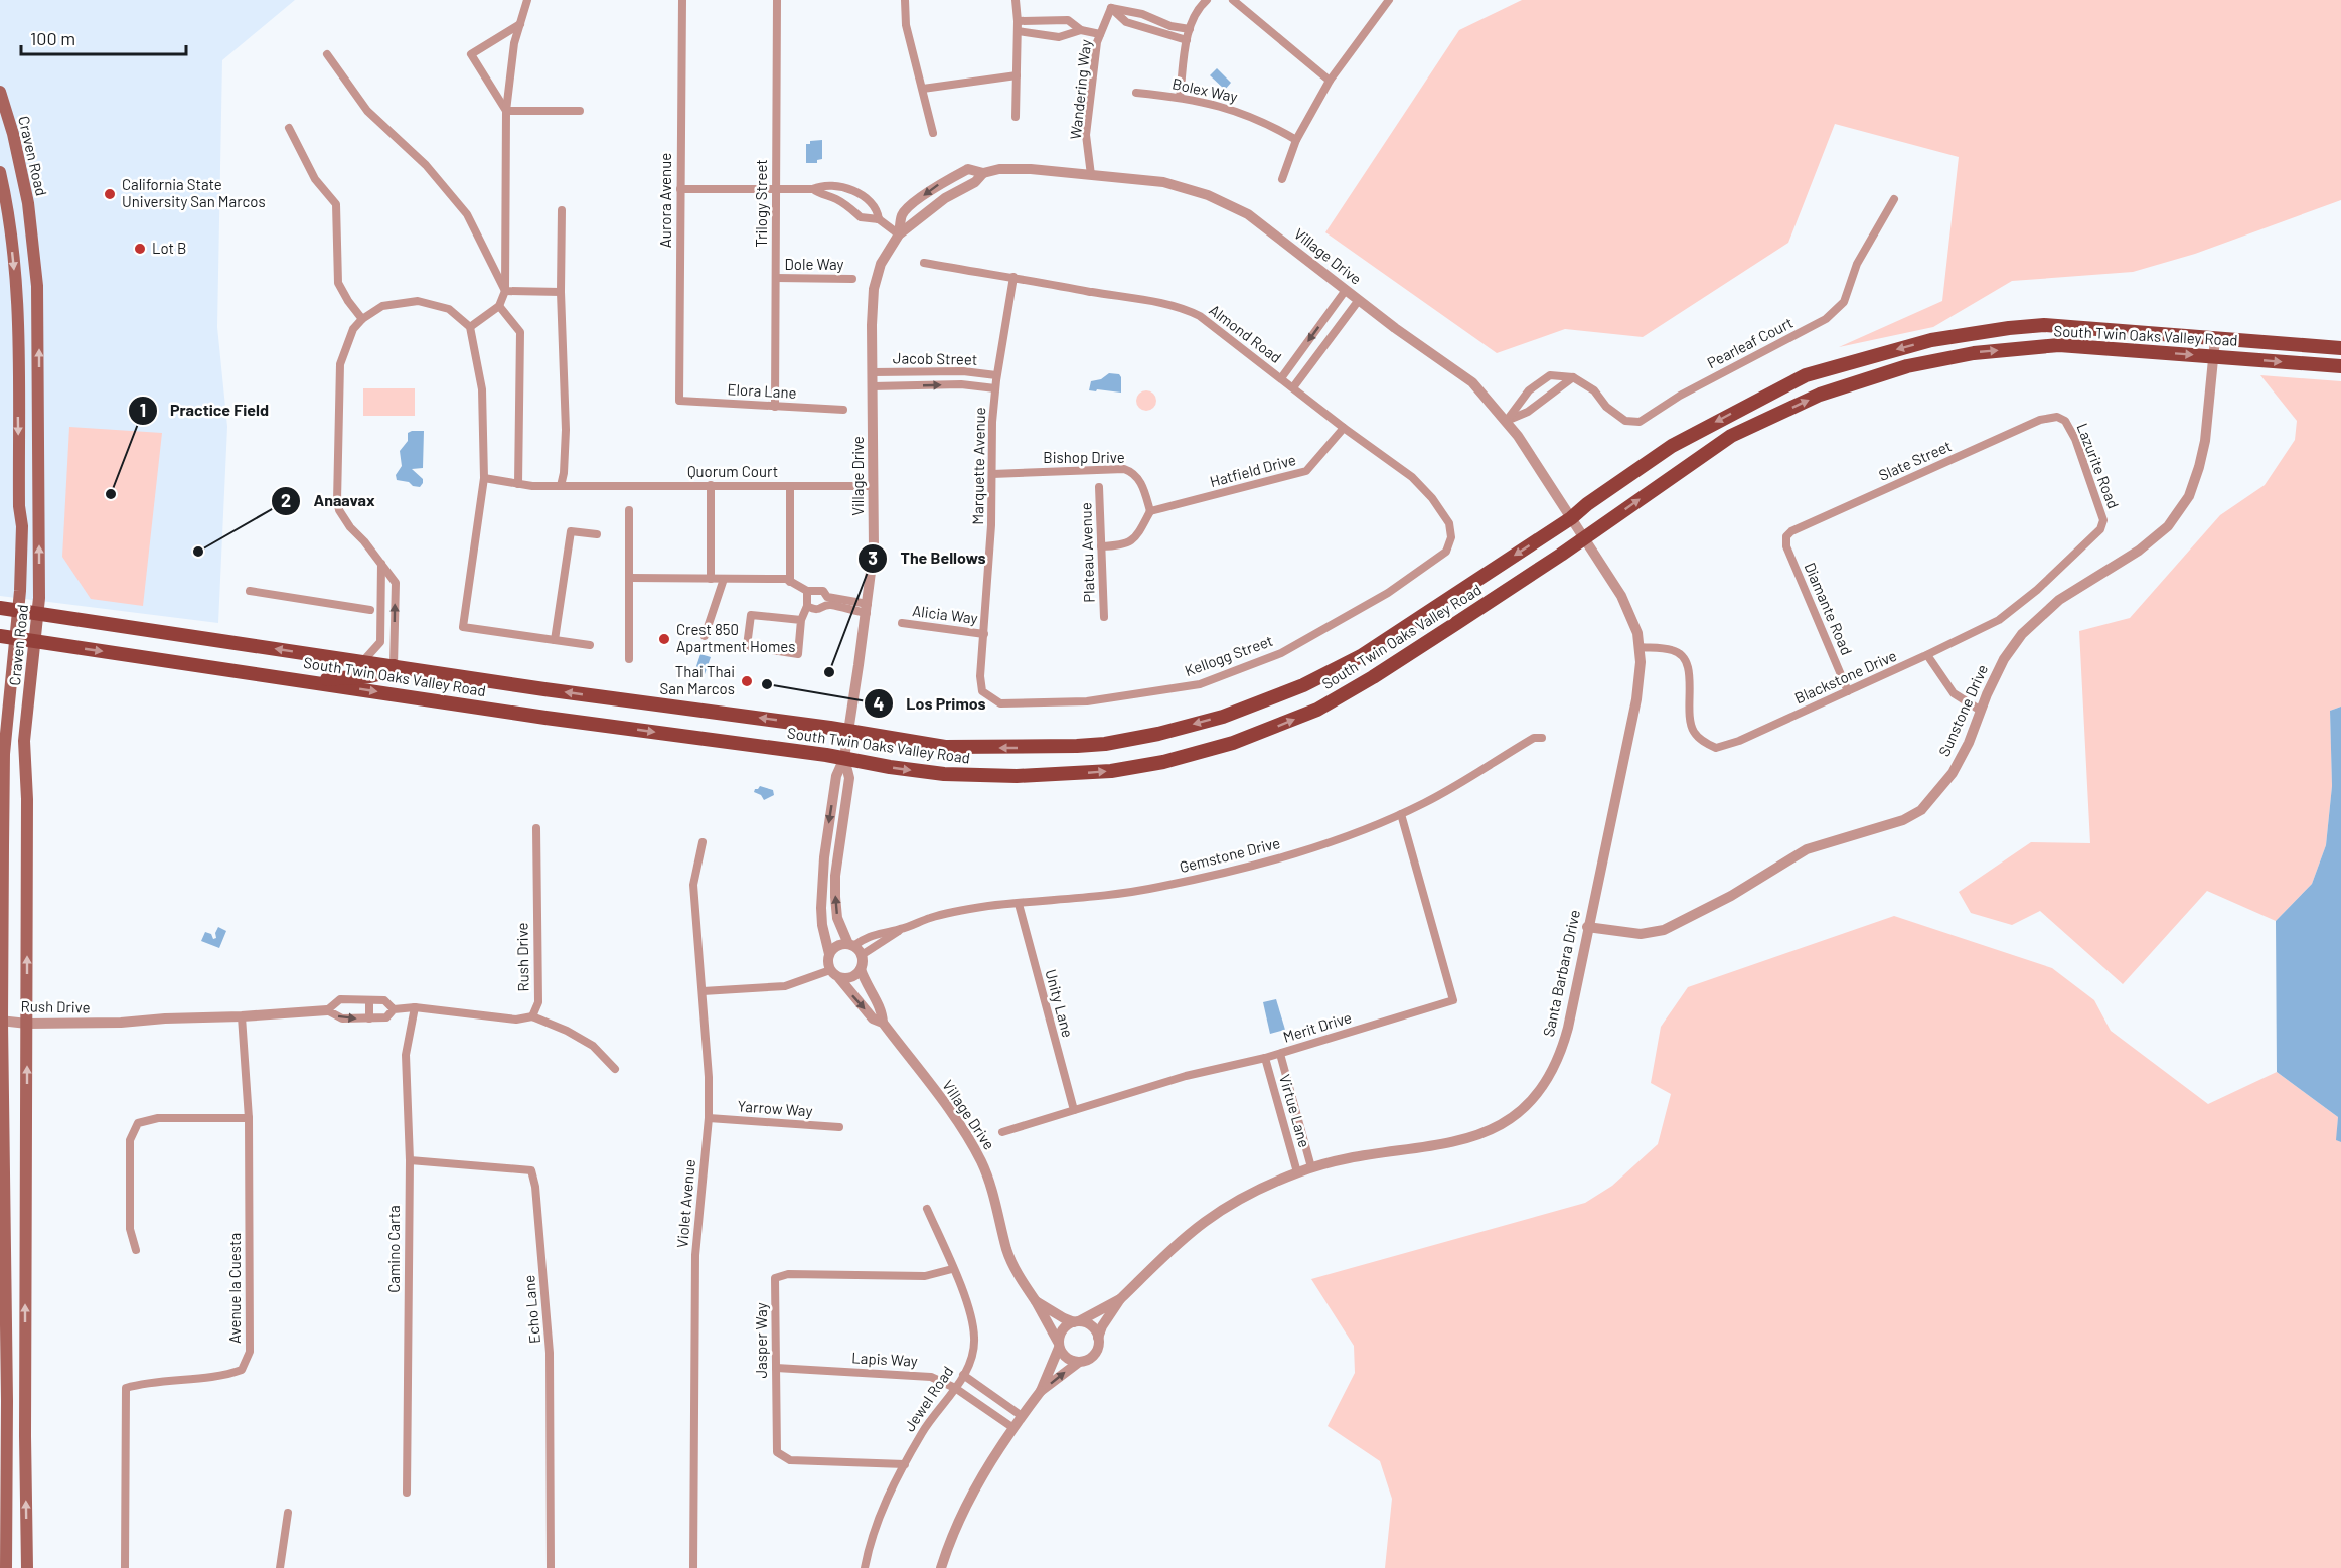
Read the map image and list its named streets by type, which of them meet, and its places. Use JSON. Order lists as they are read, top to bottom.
{
  "streets": {
    "main road": ["Craven Road", "South Twin Oaks Valley Road"],
    "street": [
      "Wandering Way",
      "Bolex Way",
      "Aurora Avenue",
      "Trilogy Street",
      "Village Drive",
      "Dole Way",
      "Almond Road",
      "Pearleaf Court",
      "Jacob Street",
      "Elora Lane",
      "Bishop Drive",
      "Slate Street",
      "Marquette Avenue",
      "Lazurite Road",
      "Hatfield Drive",
      "Quorum Court",
      "Plateau Avenue",
      "Diamante Road",
      "Alicia Way",
      "Kellogg Street",
      "Blackstone Drive",
      "Sunstone Drive",
      "Gemstone Drive",
      "Rush Drive",
      "Santa Barbara Drive",
      "Unity Lane",
      "Merit Drive",
      "Yarrow Way",
      "Virtue Lane",
      "Violet Avenue",
      "Camino Carta",
      "Avenue la Cuesta",
      "Echo Lane",
      "Jasper Way",
      "Lapis Way",
      "Jewel Road"
    ]
  },
  "crossings": [
    ["Wandering Way", "Village Drive"],
    ["Craven Road", "South Twin Oaks Valley Road"],
    ["Craven Road", "Rush Drive"],
    ["Aurora Avenue", "Elora Lane"],
    ["Trilogy Street", "Dole Way"],
    ["Trilogy Street", "Elora Lane"],
    ["Village Drive", "South Twin Oaks Valley Road"],
    ["Village Drive", "Jacob Street"],
    ["Village Drive", "Quorum Court"],
    ["Village Drive", "Gemstone Drive"],
    ["Village Drive", "Santa Barbara Drive"],
    ["Almond Road", "Marquette Avenue"],
    ["Almond Road", "Hatfield Drive"],
    ["Almond Road", "Kellogg Street"],
    ["South Twin Oaks Valley Road", "Sunstone Drive"],
    ["South Twin Oaks Valley Road", "Santa Barbara Drive"],
    ["Jacob Street", "Marquette Avenue"],
    ["Bishop Drive", "Marquette Avenue"],
    ["Bishop Drive", "Hatfield Drive"],
    ["Slate Street", "Lazurite Road"],
    ["Slate Street", "Diamante Road"],
    ["Marquette Avenue", "Alicia Way"],
    ["Marquette Avenue", "Kellogg Street"],
    ["Lazurite Road", "Blackstone Drive"],
    ["Diamante Road", "Blackstone Drive"],
    ["Blackstone Drive", "Santa Barbara Drive"],
    ["Sunstone Drive", "Santa Barbara Drive"],
    ["Gemstone Drive", "Unity Lane"],
    ["Gemstone Drive", "Merit Drive"],
    ["Rush Drive", "Camino Carta"],
    ["Rush Drive", "Avenue la Cuesta"],
    ["Santa Barbara Drive", "Virtue Lane"],
    ["Unity Lane", "Merit Drive"],
    ["Merit Drive", "Virtue Lane"],
    ["Yarrow Way", "Violet Avenue"],
    ["Camino Carta", "Echo Lane"],
    ["Jasper Way", "Lapis Way"],
    ["Jasper Way", "Jewel Road"],
    ["Lapis Way", "Jewel Road"]
  ],
  "places": [
    "California State University San Marcos",
    "Lot B",
    "Practice Field",
    "Anaavax",
    "Crest 850 Apartment Homes",
    "The Bellows",
    "Thai Thai San Marcos",
    "Los Primos"
  ],
  "scale_bar": "100 m"
}
